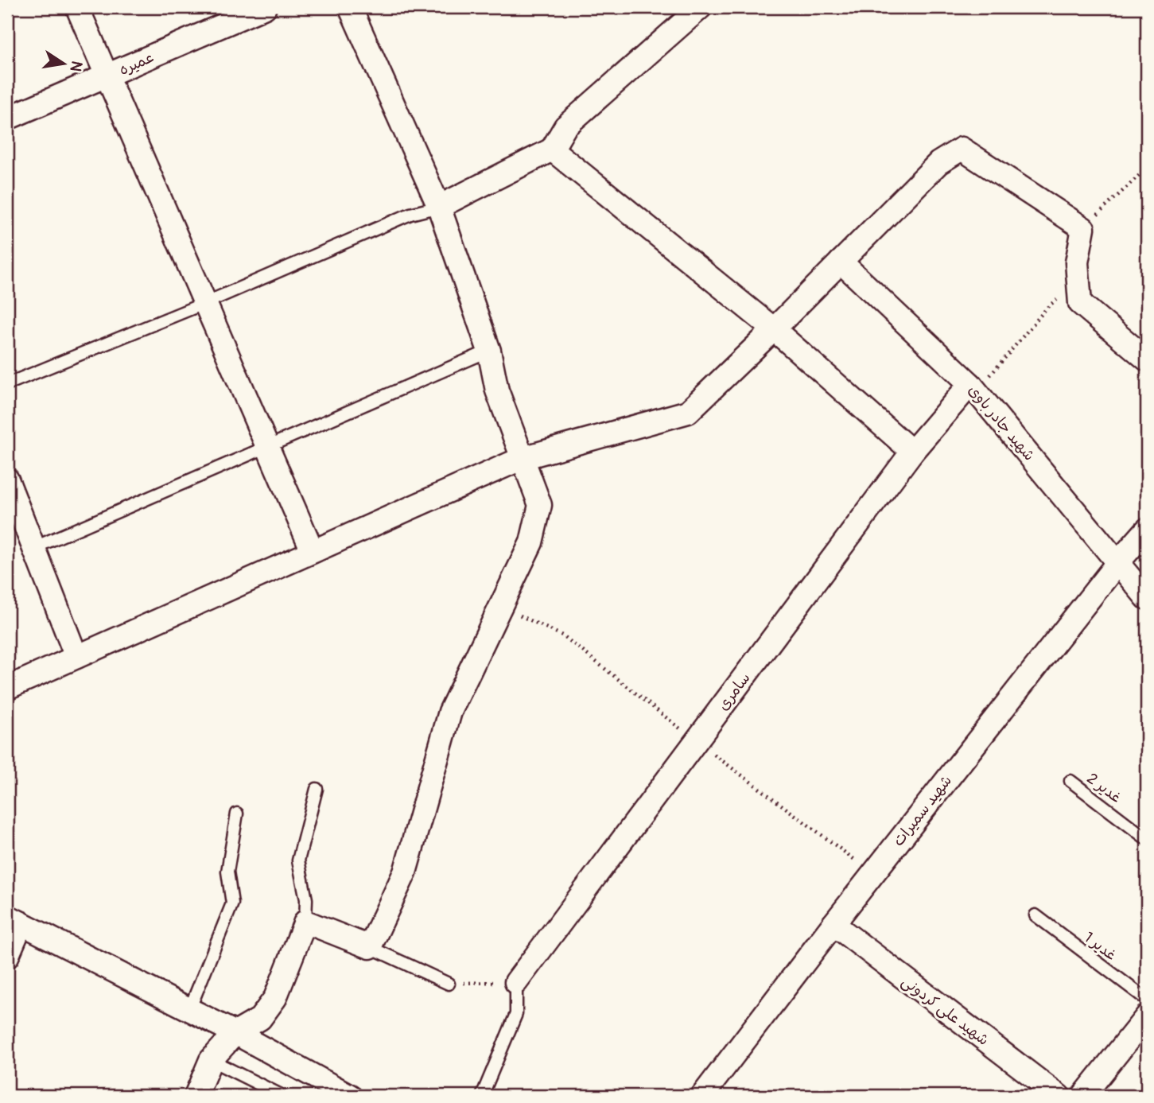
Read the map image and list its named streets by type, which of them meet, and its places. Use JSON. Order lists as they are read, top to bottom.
{
  "streets": {
    "street": [
      "عمیره",
      "شهید جادر باوی",
      "سامری",
      "شهید سمیرات",
      "شهید علی کردونی"
    ],
    "lane": ["غدیر 2", "غدیر 1"]
  },
  "crossings": [
    ["شهید جادر باوی", "سامری"],
    ["شهید جادر باوی", "شهید سمیرات"],
    ["شهید سمیرات", "شهید علی کردونی"]
  ],
  "north": "right"
}
